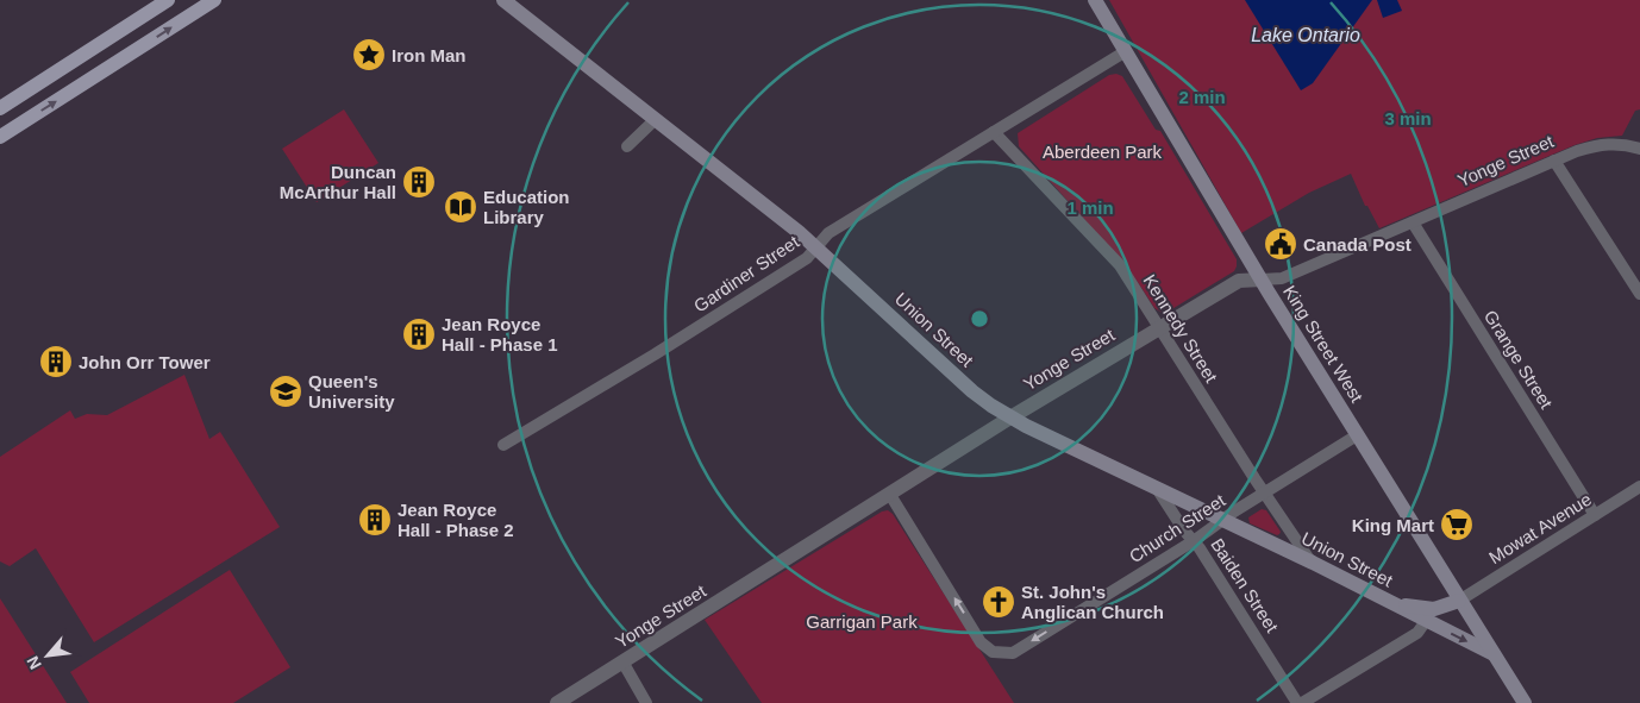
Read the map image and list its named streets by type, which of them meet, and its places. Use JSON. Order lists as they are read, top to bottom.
{
  "streets": {
    "main road": ["Union Street", "King Street West"],
    "street": [
      "Yonge Street",
      "Gardiner Street",
      "Kennedy Street",
      "Grange Street",
      "Church Street",
      "Mowat Avenue",
      "Baiden Street"
    ]
  },
  "crossings": [
    ["Yonge Street", "Kennedy Street"],
    ["Yonge Street", "Union Street"],
    ["Yonge Street", "King Street West"],
    ["Yonge Street", "Grange Street"],
    ["Yonge Street", "Church Street"],
    ["Gardiner Street", "Kennedy Street"],
    ["Gardiner Street", "Union Street"],
    ["Gardiner Street", "King Street West"],
    ["Kennedy Street", "Union Street"],
    ["Kennedy Street", "Church Street"],
    ["Union Street", "King Street West"],
    ["Union Street", "Church Street"],
    ["Union Street", "Mowat Avenue"],
    ["Union Street", "Baiden Street"],
    ["King Street West", "Church Street"],
    ["King Street West", "Mowat Avenue"],
    ["Grange Street", "Mowat Avenue"],
    ["Church Street", "Baiden Street"]
  ],
  "water": ["Lake Ontario"],
  "parks": ["Aberdeen Park", "Garrigan Park"],
  "places": {
    "place": ["Iron Man"],
    "building": [
      "Duncan McArthur Hall",
      "Jean Royce Hall - Phase 1",
      "John Orr Tower",
      "Jean Royce Hall - Phase 2"
    ],
    "library": ["Education Library"],
    "public building": ["Canada Post"],
    "school or university": ["Queen's University"],
    "supermarket": ["King Mart"],
    "church": ["St. John's Anglican Church"]
  },
  "north": "bottom left",
  "rings": ["2 min", "3 min", "1 min"]
}
